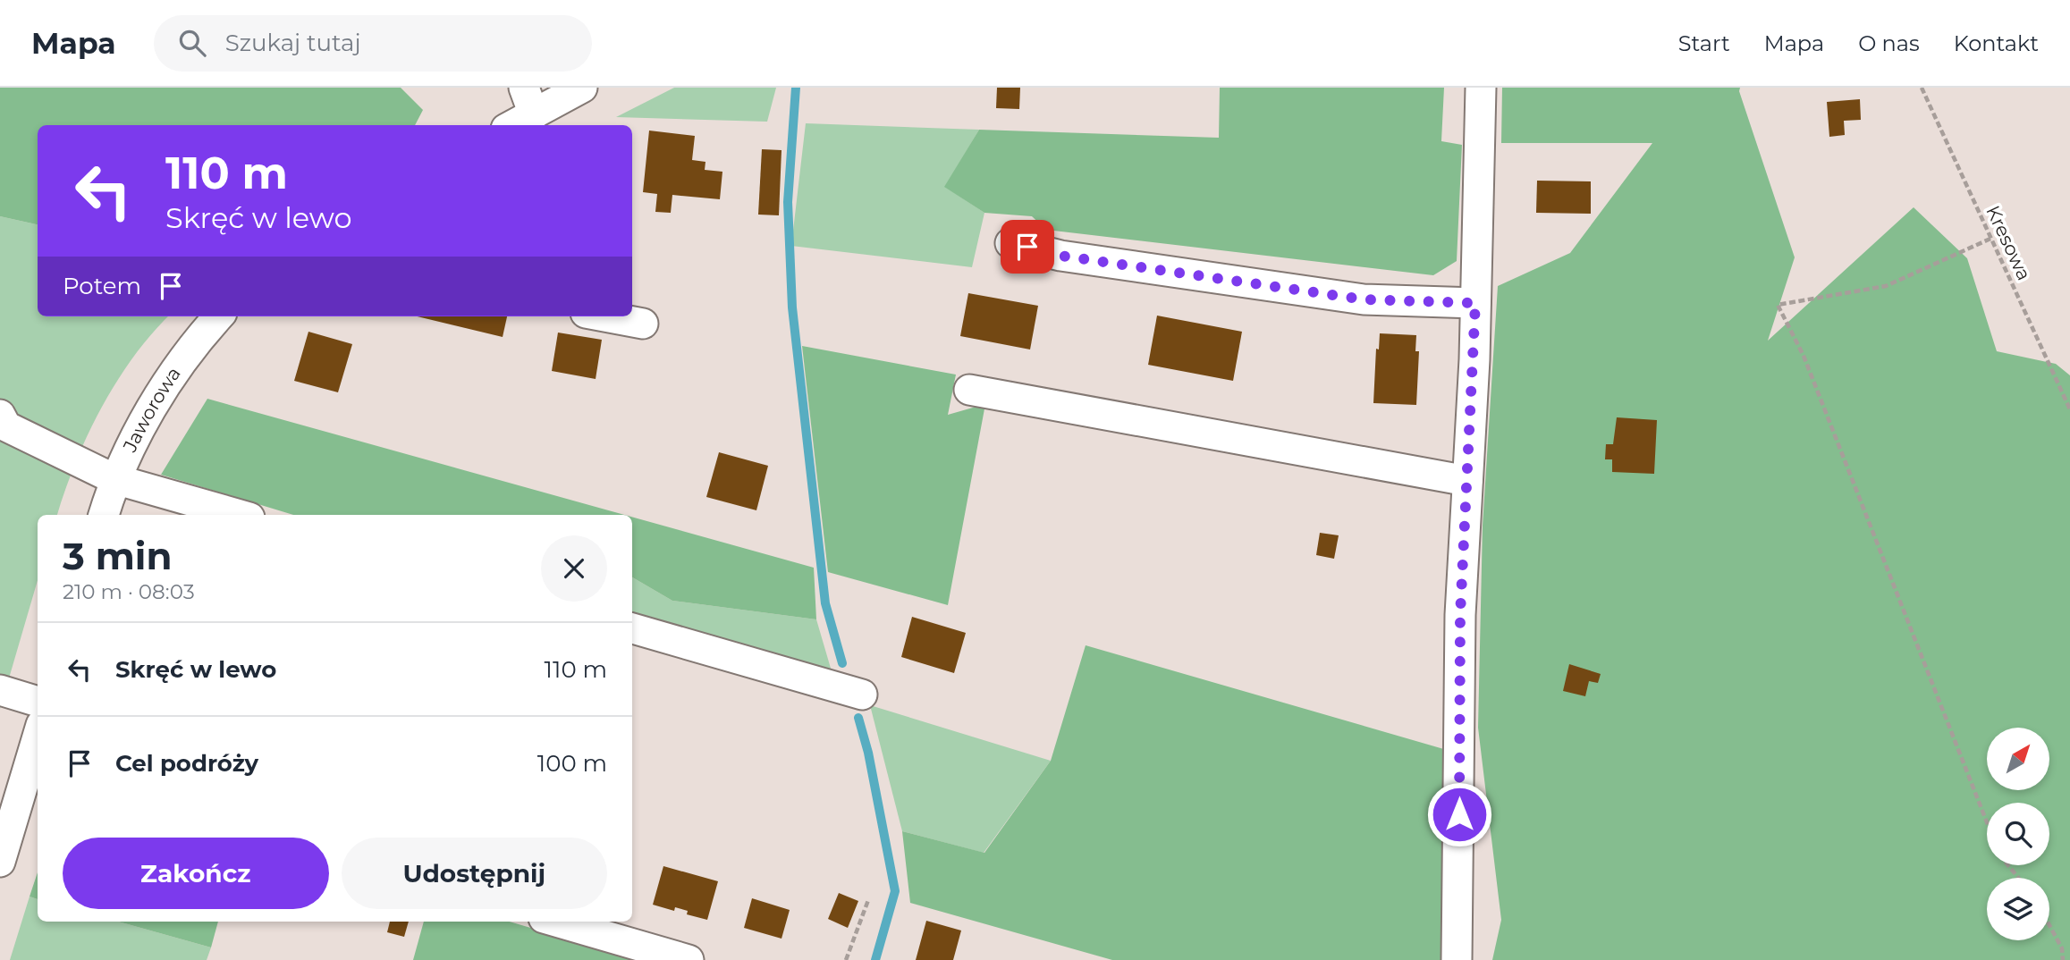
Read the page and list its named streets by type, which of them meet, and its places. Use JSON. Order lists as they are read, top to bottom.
{
  "streets": {
    "street": ["Jaworowa"],
    "path": ["Kresowa"]
  },
  "north": "top right",
  "page": {
    "header": "Mapa",
    "search": "Szukaj tutaj",
    "nav": [
      "Start",
      "Mapa",
      "O nas",
      "Kontakt"
    ],
    "turn": ["110 m", "Skręć w lewo"],
    "then": "Potem",
    "heading": ["3 min", "210 m · 08:03"],
    "list": [
      {
        "name": "Skręć w lewo",
        "value": "110 m"
      },
      {
        "name": "Cel podróży",
        "value": "100 m"
      }
    ],
    "buttons": ["Zakończ", "Udostępnij"]
  }
}
